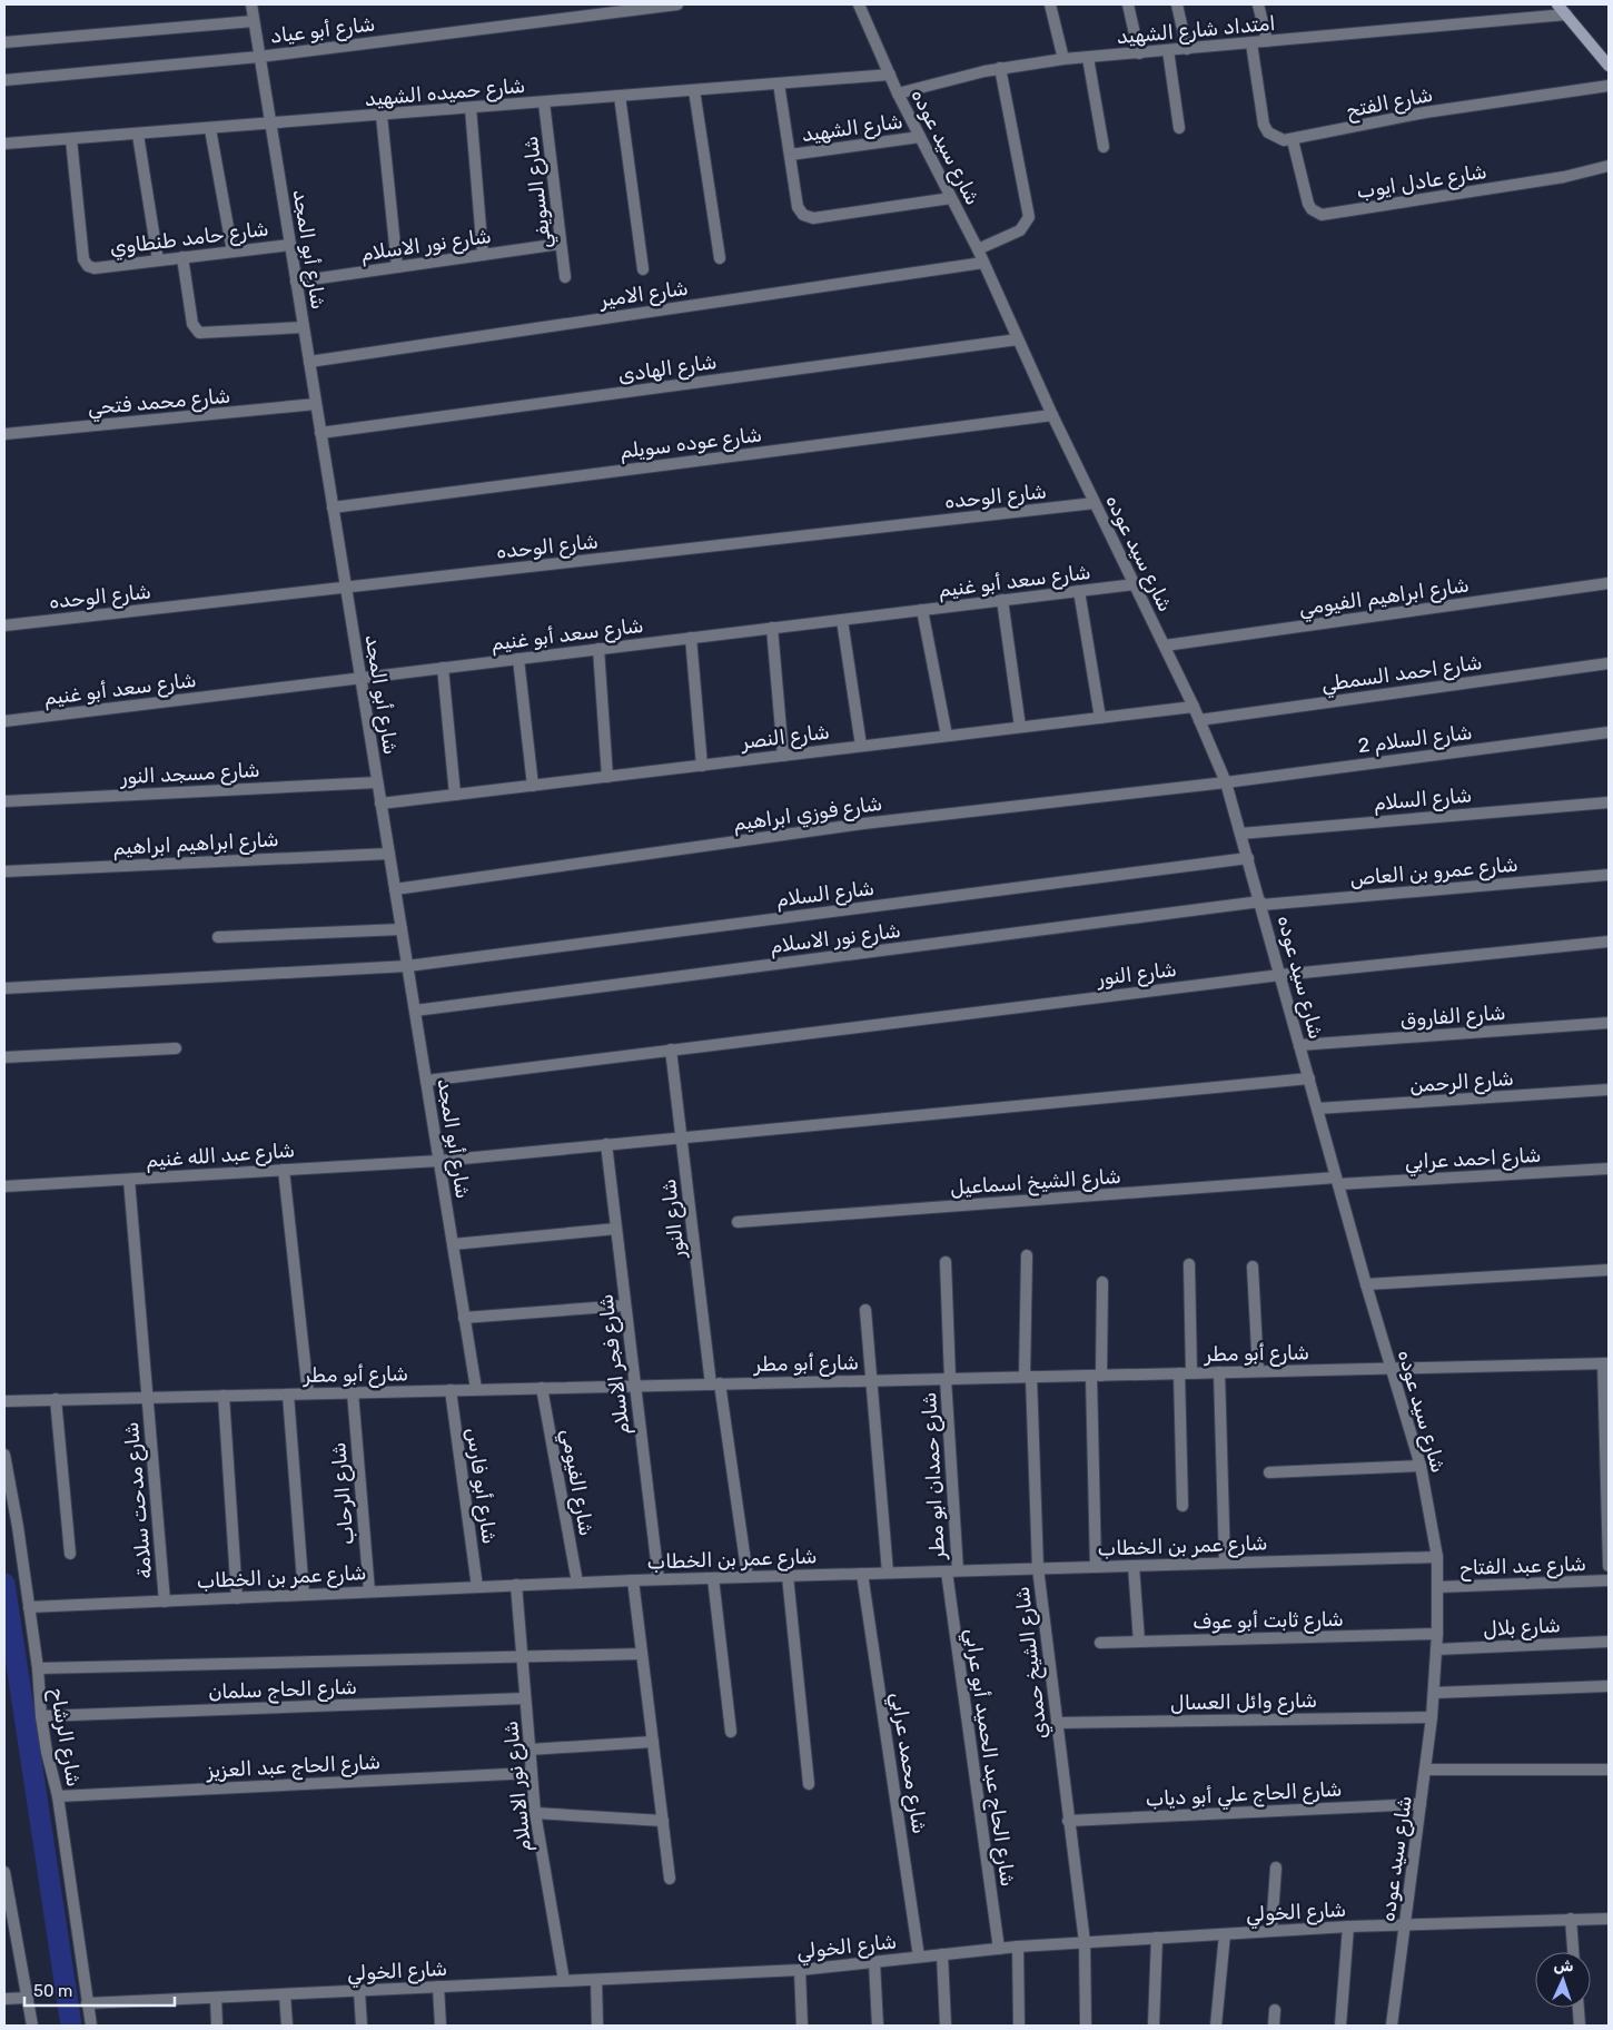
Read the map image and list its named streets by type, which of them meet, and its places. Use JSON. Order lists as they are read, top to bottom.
{
  "streets": {
    "street": [
      "شارع أبو عياد",
      "امتداد شارع الشهيد",
      "شارع حميده الشهيد",
      "شارع الفتح",
      "شارع الشهيد",
      "شارع سيد عوده",
      "شارع عادل ايوب",
      "شارع السويفي",
      "شارع حامد طنطاوي",
      "شارع نور الاسلام",
      "شارع أبو المجد",
      "شارع الامير",
      "شارع الهادى",
      "شارع محمد فتحي",
      "شارع عوده سويلم",
      "شارع الوحده",
      "شارع سعد أبو غنيم",
      "شارع ابراهيم الفيومي",
      "شارع احمد السمطي",
      "شارع النصر",
      "شارع السلام 2",
      "شارع مسجد النور",
      "شارع السلام",
      "شارع فوزي ابراهيم",
      "شارع ابراهيم ابراهيم",
      "شارع عمرو بن العاص",
      "شارع النور",
      "شارع الفاروق",
      "شارع الرحمن",
      "شارع عبد الله غنيم",
      "شارع احمد عرابي",
      "شارع الشيخ اسماعيل",
      "شارع أبو مطر",
      "شارع فجر الاسلام",
      "شارع حمدان ابو مطر",
      "شارع الفيومي",
      "شارع أبو فارس",
      "شارع الرحاب",
      "شارع مدحت سلامة",
      "شارع عمر بن الخطاب",
      "شارع عبد الفتاح",
      "شارع ثابت أبو عوف",
      "شارع بلال",
      "شارع الشيخ حمدي",
      "شارع الحاج سلمان",
      "شارع وائل العسال",
      "شارع الرشاح",
      "شارع الحاج عبد الحميد أبو عرابي",
      "شارع محمد عرابي",
      "شارع الحاج عبد العزيز",
      "شارع الحاج علي أبو دياب",
      "شارع الخولي"
    ]
  },
  "crossings": [
    ["شارع أبو عياد", "شارع أبو المجد"],
    ["امتداد شارع الشهيد", "شارع سيد عوده"],
    ["شارع حميده الشهيد", "شارع سيد عوده"],
    ["شارع حميده الشهيد", "شارع السويفي"],
    ["شارع حميده الشهيد", "شارع حامد طنطاوي"],
    ["شارع حميده الشهيد", "شارع أبو المجد"],
    ["شارع الفتح", "شارع عادل ايوب"],
    ["شارع الشهيد", "شارع سيد عوده"],
    ["شارع سيد عوده", "شارع نور الاسلام"],
    ["شارع سيد عوده", "شارع الامير"],
    ["شارع سيد عوده", "شارع الهادى"],
    ["شارع سيد عوده", "شارع عوده سويلم"],
    ["شارع سيد عوده", "شارع الوحده"],
    ["شارع سيد عوده", "شارع سعد أبو غنيم"],
    ["شارع سيد عوده", "شارع ابراهيم الفيومي"],
    ["شارع سيد عوده", "شارع احمد السمطي"],
    ["شارع سيد عوده", "شارع النصر"],
    ["شارع سيد عوده", "شارع السلام 2"],
    ["شارع سيد عوده", "شارع السلام"],
    ["شارع سيد عوده", "شارع فوزي ابراهيم"],
    ["شارع سيد عوده", "شارع عمرو بن العاص"],
    ["شارع سيد عوده", "شارع النور"],
    ["شارع سيد عوده", "شارع الفاروق"],
    ["شارع سيد عوده", "شارع الرحمن"],
    ["شارع سيد عوده", "شارع عبد الله غنيم"],
    ["شارع سيد عوده", "شارع احمد عرابي"],
    ["شارع سيد عوده", "شارع الشيخ اسماعيل"],
    ["شارع سيد عوده", "شارع أبو مطر"],
    ["شارع سيد عوده", "شارع عمر بن الخطاب"],
    ["شارع سيد عوده", "شارع عبد الفتاح"],
    ["شارع سيد عوده", "شارع ثابت أبو عوف"],
    ["شارع سيد عوده", "شارع بلال"],
    ["شارع سيد عوده", "شارع وائل العسال"],
    ["شارع سيد عوده", "شارع الحاج علي أبو دياب"],
    ["شارع سيد عوده", "شارع الخولي"],
    ["شارع السويفي", "شارع نور الاسلام"],
    ["شارع حامد طنطاوي", "شارع أبو المجد"],
    ["شارع نور الاسلام", "شارع أبو المجد"],
    ["شارع نور الاسلام", "شارع عمرو بن العاص"],
    ["شارع نور الاسلام", "شارع عمر بن الخطاب"],
    ["شارع نور الاسلام", "شارع الحاج سلمان"],
    ["شارع نور الاسلام", "شارع الحاج عبد العزيز"],
    ["شارع نور الاسلام", "شارع الخولي"],
    ["شارع أبو المجد", "شارع الامير"],
    ["شارع أبو المجد", "شارع الهادى"],
    ["شارع أبو المجد", "شارع محمد فتحي"],
    ["شارع أبو المجد", "شارع عوده سويلم"],
    ["شارع أبو المجد", "شارع الوحده"],
    ["شارع أبو المجد", "شارع سعد أبو غنيم"],
    ["شارع أبو المجد", "شارع النصر"],
    ["شارع أبو المجد", "شارع مسجد النور"],
    ["شارع أبو المجد", "شارع السلام"],
    ["شارع أبو المجد", "شارع فوزي ابراهيم"],
    ["شارع أبو المجد", "شارع ابراهيم ابراهيم"],
    ["شارع أبو المجد", "شارع النور"],
    ["شارع أبو المجد", "شارع عبد الله غنيم"],
    ["شارع أبو المجد", "شارع أبو مطر"],
    ["شارع السلام 2", "شارع فوزي ابراهيم"],
    ["شارع النور", "شارع عبد الله غنيم"],
    ["شارع النور", "شارع أبو مطر"],
    ["شارع عبد الله غنيم", "شارع فجر الاسلام"],
    ["شارع عبد الله غنيم", "شارع مدحت سلامة"],
    ["شارع احمد عرابي", "شارع الشيخ اسماعيل"],
    ["شارع أبو مطر", "شارع فجر الاسلام"],
    ["شارع أبو مطر", "شارع حمدان ابو مطر"],
    ["شارع أبو مطر", "شارع الفيومي"],
    ["شارع أبو مطر", "شارع أبو فارس"],
    ["شارع أبو مطر", "شارع الرحاب"],
    ["شارع أبو مطر", "شارع مدحت سلامة"],
    ["شارع أبو مطر", "شارع الشيخ حمدي"],
    ["شارع فجر الاسلام", "شارع عمر بن الخطاب"],
    ["شارع حمدان ابو مطر", "شارع عمر بن الخطاب"],
    ["شارع حمدان ابو مطر", "شارع الحاج عبد الحميد أبو عرابي"],
    ["شارع الفيومي", "شارع عمر بن الخطاب"],
    ["شارع أبو فارس", "شارع عمر بن الخطاب"],
    ["شارع الرحاب", "شارع عمر بن الخطاب"],
    ["شارع مدحت سلامة", "شارع عمر بن الخطاب"],
    ["شارع عمر بن الخطاب", "شارع الشيخ حمدي"],
    ["شارع عمر بن الخطاب", "شارع الرشاح"],
    ["شارع عمر بن الخطاب", "شارع الحاج عبد الحميد أبو عرابي"],
    ["شارع عمر بن الخطاب", "شارع محمد عرابي"],
    ["شارع الشيخ حمدي", "شارع وائل العسال"],
    ["شارع الشيخ حمدي", "شارع الحاج علي أبو دياب"],
    ["شارع الشيخ حمدي", "شارع الخولي"],
    ["شارع الحاج سلمان", "شارع الرشاح"],
    ["شارع الرشاح", "شارع الحاج عبد العزيز"],
    ["شارع الرشاح", "شارع الخولي"],
    ["شارع الحاج عبد الحميد أبو عرابي", "شارع الخولي"],
    ["شارع محمد عرابي", "شارع الخولي"]
  ],
  "scale_bar": "50 m",
  "north": "top"
}
